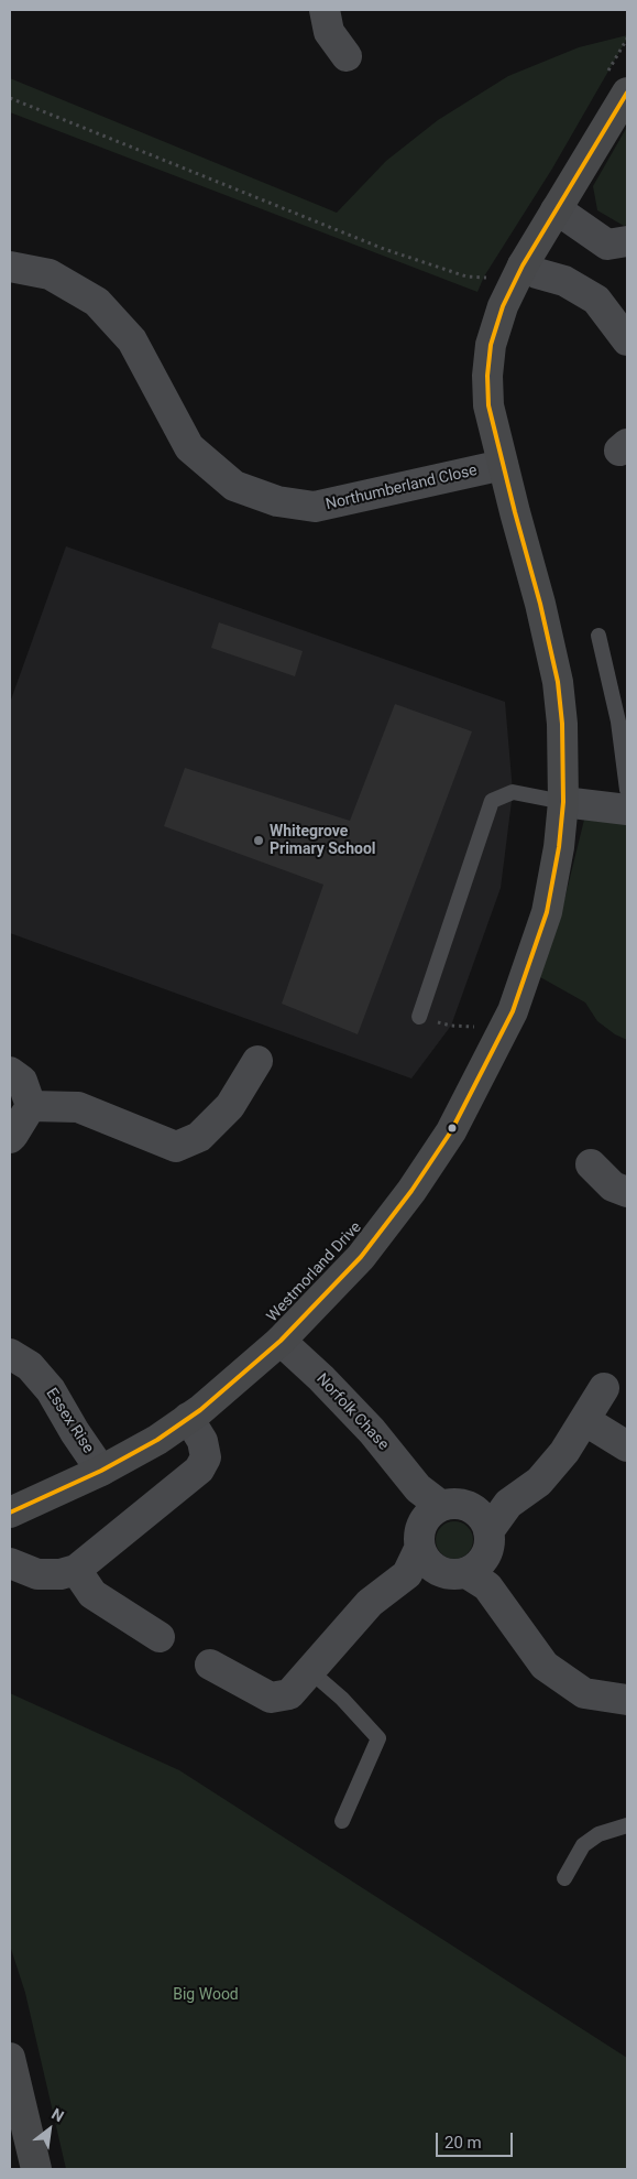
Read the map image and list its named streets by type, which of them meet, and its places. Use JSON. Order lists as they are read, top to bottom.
{
  "streets": {
    "street": [
      "Northumberland Close",
      "Westmorland Drive",
      "Norfolk Chase",
      "Essex Rise"
    ]
  },
  "crossings": [
    ["Northumberland Close", "Westmorland Drive"],
    ["Westmorland Drive", "Norfolk Chase"],
    ["Westmorland Drive", "Essex Rise"]
  ],
  "parks": ["Big Wood"],
  "places": ["Whitegrove Primary School"],
  "scale_bar": "20 m",
  "north": "top right"
}
